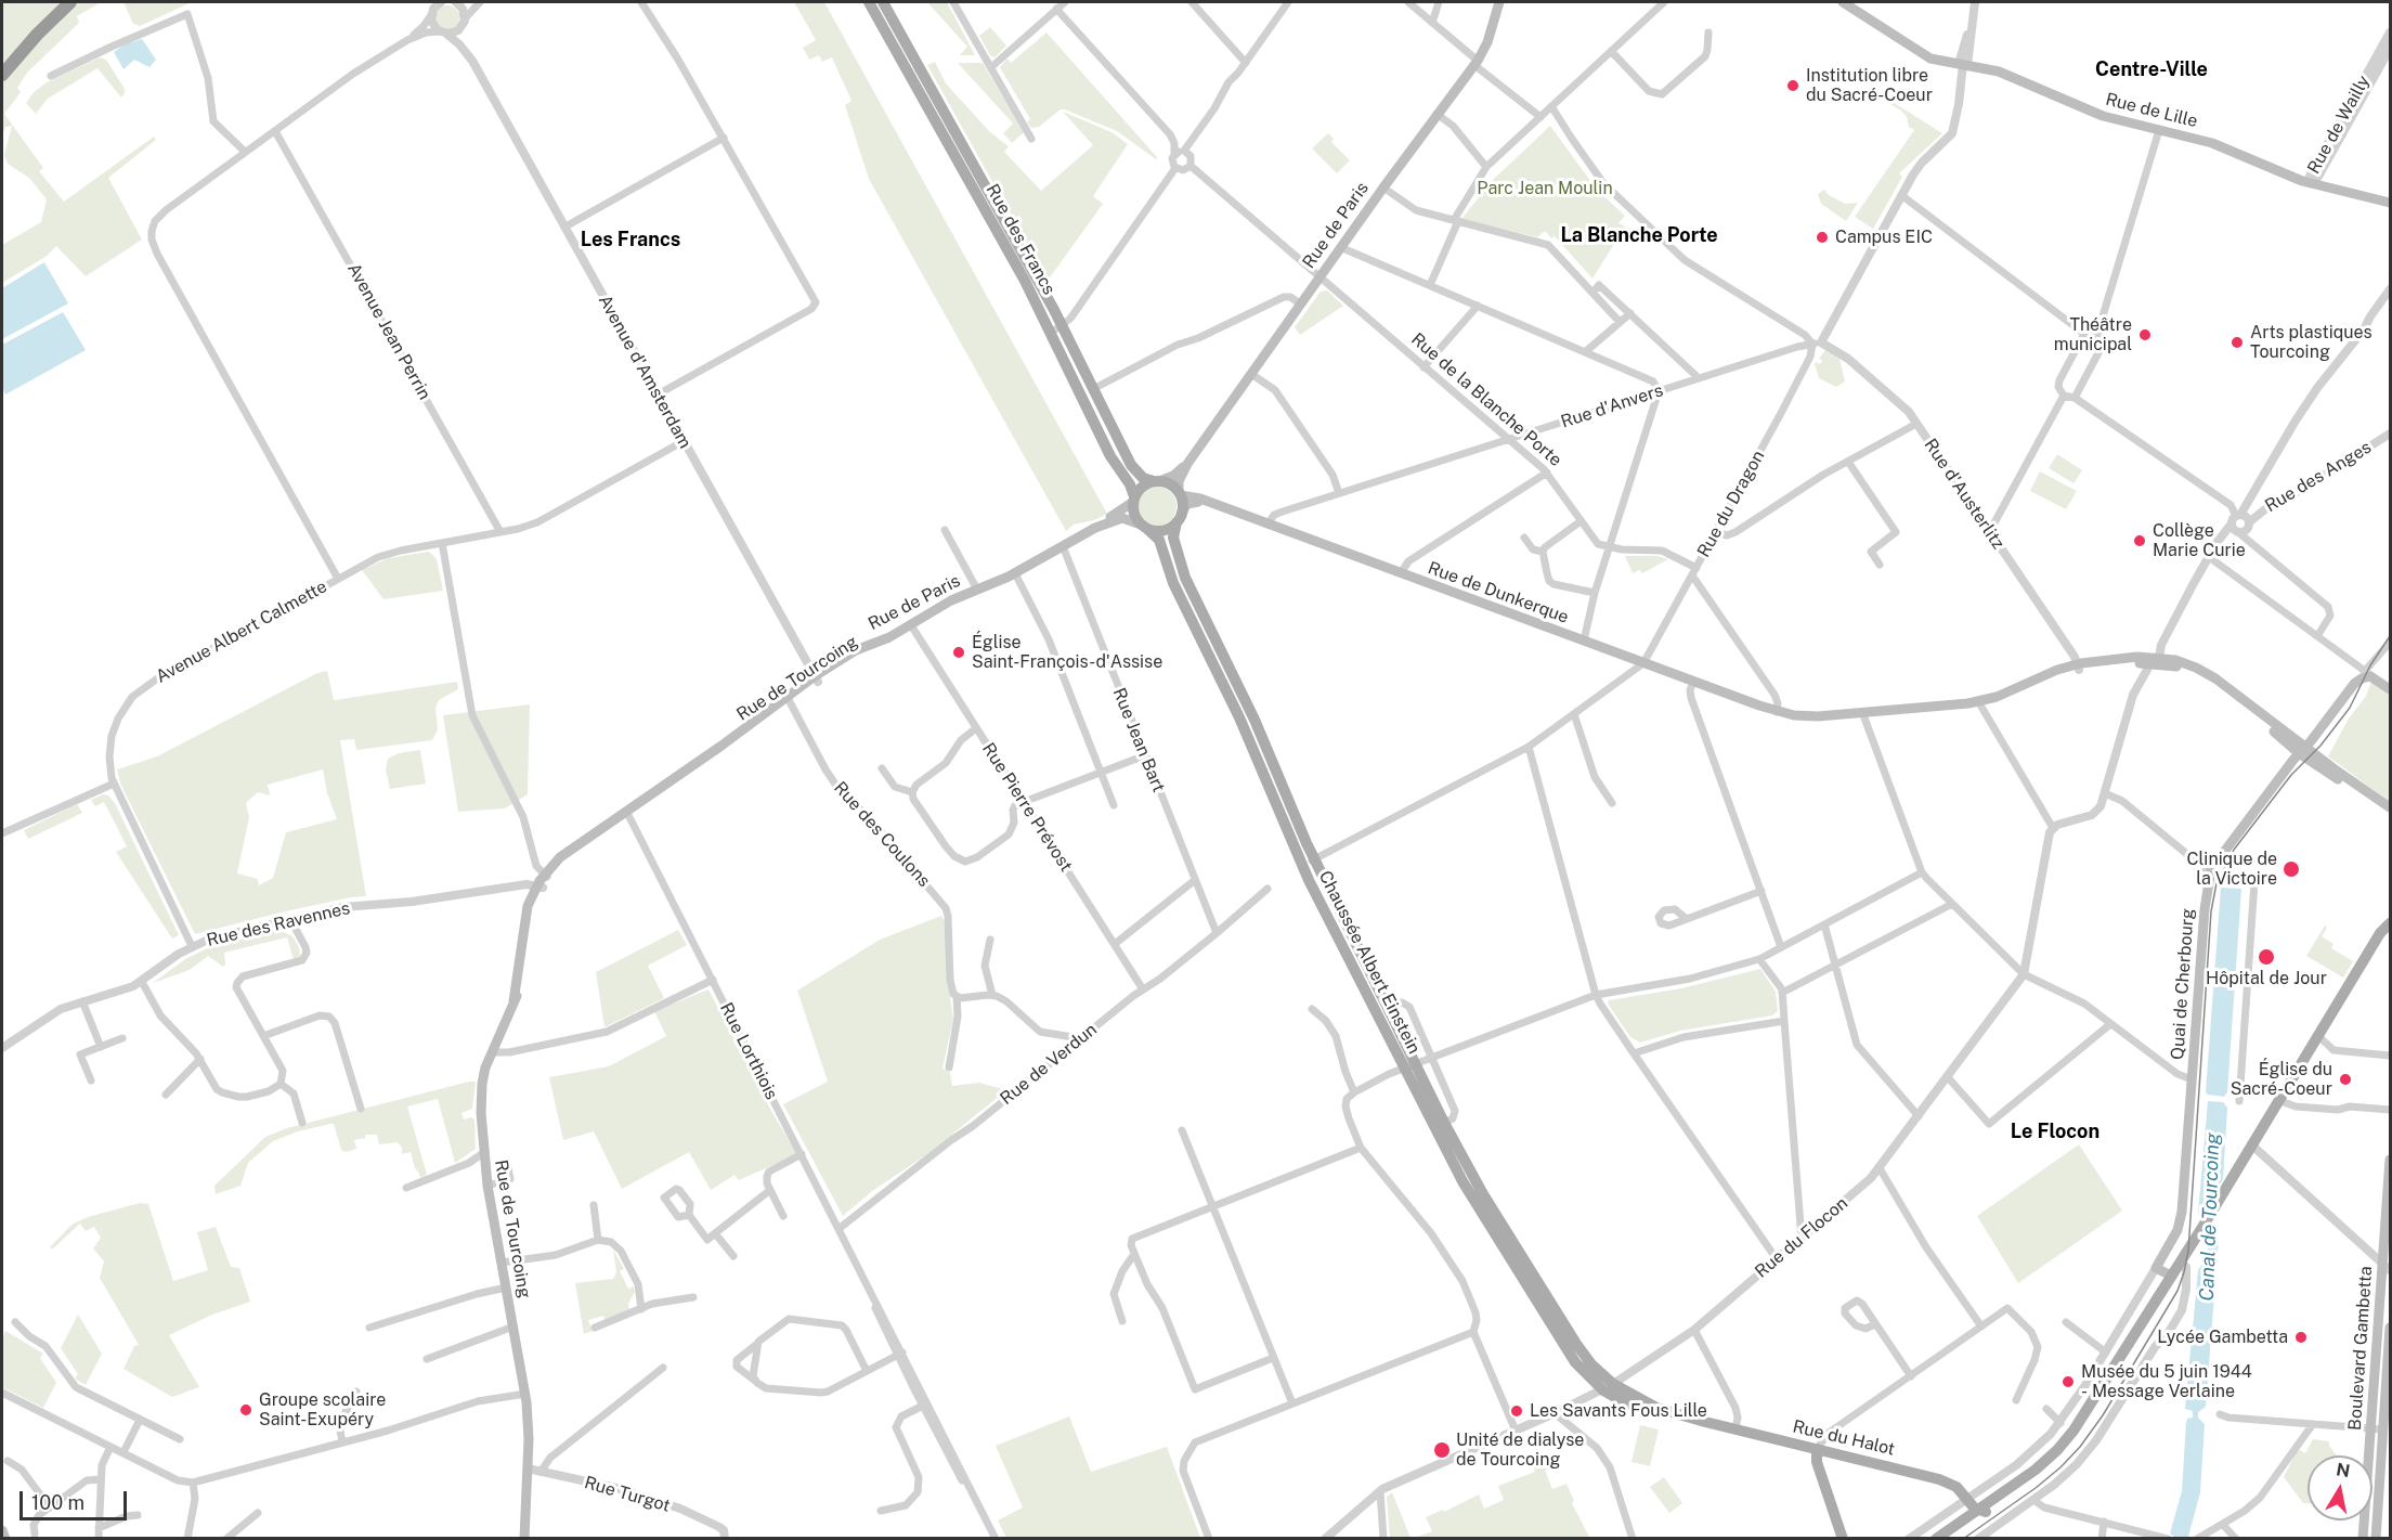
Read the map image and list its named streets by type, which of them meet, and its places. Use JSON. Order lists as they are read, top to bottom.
{
  "streets": {
    "main road": [
      "Rue de Lille",
      "Rue de Paris",
      "Rue des Francs",
      "Rue de Dunkerque",
      "Rue de Tourcoing",
      "Chaussée Albert Einstein",
      "Quai de Cherbourg",
      "Boulevard Gambetta",
      "Rue du Halot"
    ],
    "street": [
      "Rue de Wailly",
      "Avenue Jean Perrin",
      "Avenue d'Amsterdam",
      "Rue de la Blanche Porte",
      "Rue d'Anvers",
      "Rue des Anges",
      "Rue d'Austerlitz",
      "Rue du Dragon",
      "Avenue Albert Calmette",
      "Rue Jean Bart",
      "Rue Pierre Prévost",
      "Rue des Coulons",
      "Rue des Ravennes",
      "Rue Lorthiois",
      "Rue de Verdun",
      "Rue du Flocon",
      "Rue Turgot"
    ]
  },
  "crossings": [
    ["Rue de Lille", "Rue de Wailly"],
    ["Rue de Lille", "Rue du Dragon"],
    ["Rue de Paris", "Rue des Francs"],
    ["Rue de Paris", "Avenue d'Amsterdam"],
    ["Rue de Paris", "Rue de la Blanche Porte"],
    ["Rue de Paris", "Rue de Dunkerque"],
    ["Rue de Paris", "Rue de Tourcoing"],
    ["Rue de Paris", "Rue Jean Bart"],
    ["Rue de Paris", "Rue Pierre Prévost"],
    ["Rue de Paris", "Rue des Coulons"],
    ["Rue de Paris", "Chaussée Albert Einstein"],
    ["Rue des Francs", "Rue de Dunkerque"],
    ["Rue des Francs", "Chaussée Albert Einstein"],
    ["Rue de la Blanche Porte", "Rue d'Anvers"],
    ["Rue d'Anvers", "Rue d'Austerlitz"],
    ["Rue d'Anvers", "Rue du Dragon"],
    ["Rue d'Anvers", "Rue de Dunkerque"],
    ["Rue d'Austerlitz", "Rue du Dragon"],
    ["Rue du Dragon", "Rue de Dunkerque"],
    ["Rue de Dunkerque", "Chaussée Albert Einstein"],
    ["Avenue Albert Calmette", "Rue des Ravennes"],
    ["Rue de Tourcoing", "Rue des Coulons"],
    ["Rue de Tourcoing", "Rue des Ravennes"],
    ["Rue de Tourcoing", "Rue Lorthiois"],
    ["Rue de Tourcoing", "Rue Turgot"],
    ["Rue Jean Bart", "Rue de Verdun"],
    ["Rue Pierre Prévost", "Rue de Verdun"],
    ["Chaussée Albert Einstein", "Rue du Flocon"],
    ["Chaussée Albert Einstein", "Rue du Halot"],
    ["Rue Lorthiois", "Rue de Verdun"],
    ["Rue du Flocon", "Rue du Halot"]
  ],
  "districts": [
    "Centre-Ville",
    "La Blanche Porte",
    "Les Francs",
    "Le Flocon"
  ],
  "water": ["Canal de Tourcoing"],
  "parks": ["Parc Jean Moulin"],
  "places": [
    "Institution libre du Sacré-Coeur",
    "Campus EIC",
    "Théâtre municipal",
    "Arts plastiques Tourcoing",
    "Collège Marie Curie",
    "Église Saint-François-d'Assise",
    "Clinique de la Victoire",
    "Hôpital de Jour",
    "Église du Sacré-Coeur",
    "Lycée Gambetta",
    "Musée du 5 juin 1944 - Message Verlaine",
    "Groupe scolaire Saint-Exupéry",
    "Les Savants Fous Lille",
    "Unité de dialyse de Tourcoing"
  ],
  "scale_bar": "100 m",
  "north": "top"
}
